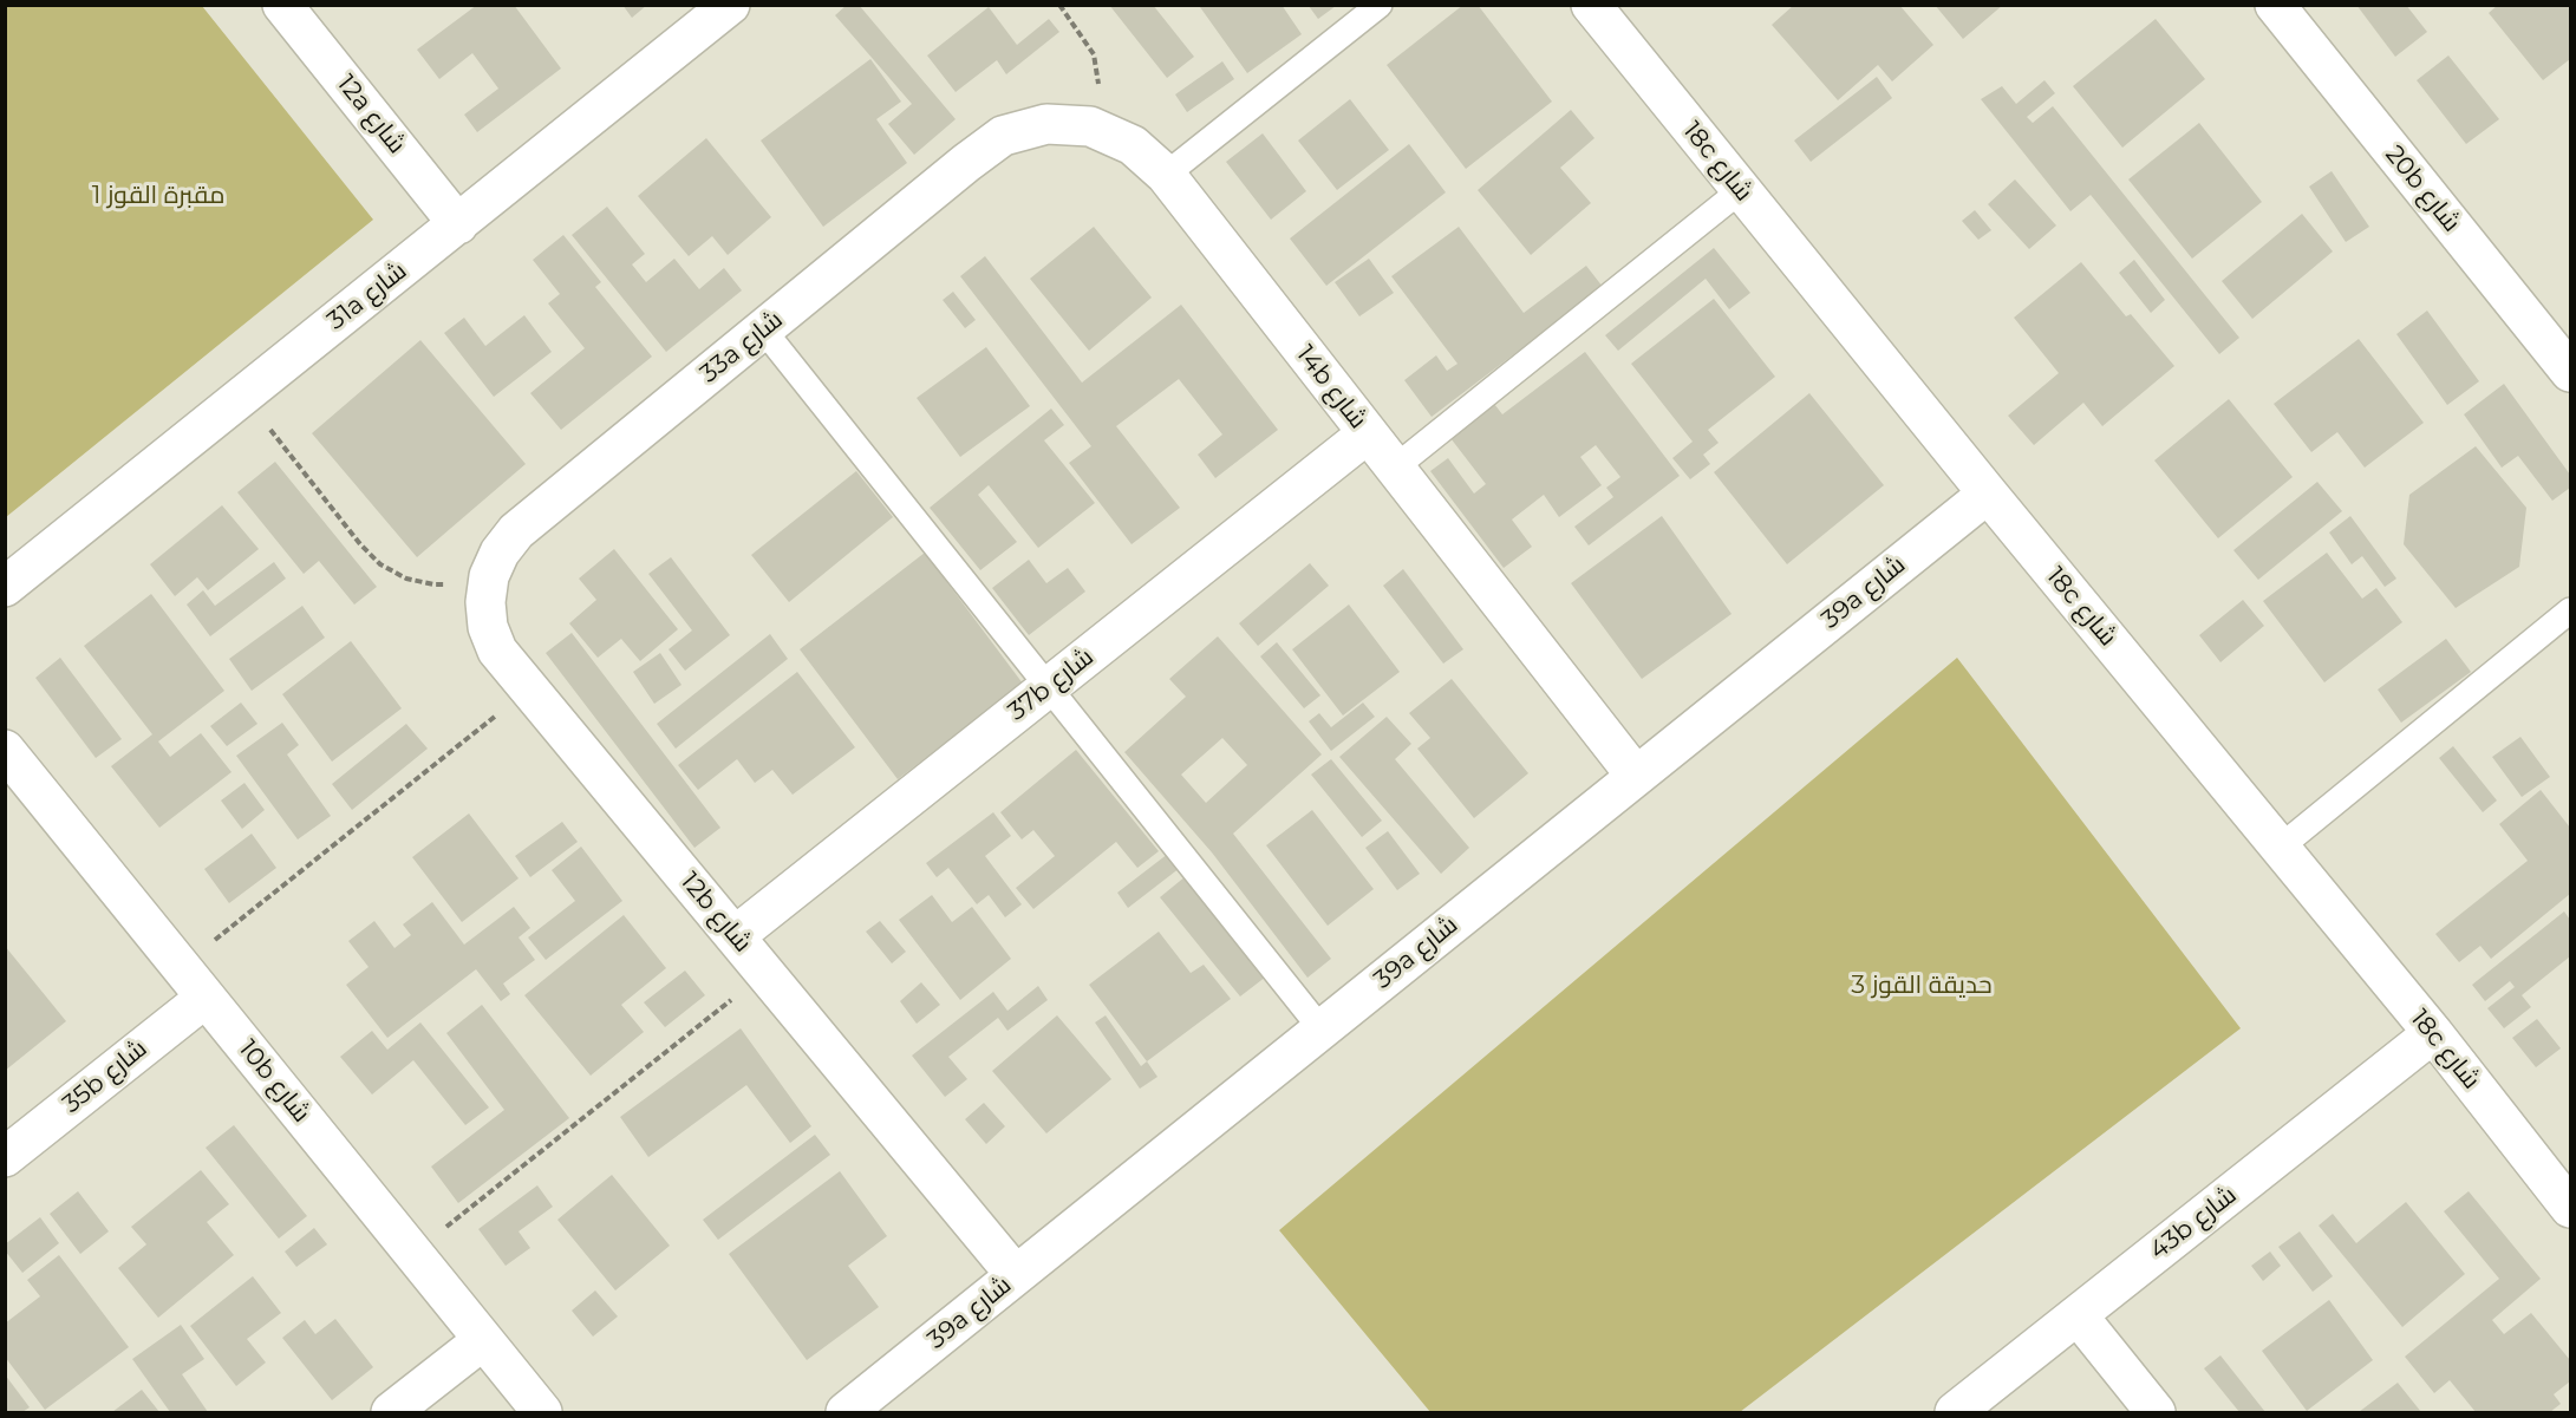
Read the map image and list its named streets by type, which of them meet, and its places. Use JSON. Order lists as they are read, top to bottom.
{
  "streets": {
    "street": [
      "12a شارع",
      "18c شارع",
      "20b شارع",
      "31a شارع",
      "33a شارع",
      "14b شارع",
      "39a شارع",
      "37b شارع",
      "12b شارع",
      "35b شارع",
      "10b شارع",
      "43b شارع"
    ]
  },
  "crossings": [
    ["12a شارع", "31a شارع"],
    ["18c شارع", "39a شارع"],
    ["18c شارع", "43b شارع"],
    ["33a شارع", "14b شارع"],
    ["33a شارع", "12b شارع"],
    ["14b شارع", "39a شارع"],
    ["14b شارع", "37b شارع"],
    ["39a شارع", "12b شارع"],
    ["37b شارع", "12b شارع"],
    ["35b شارع", "10b شارع"]
  ],
  "parks": ["مقبرة القوز 1", "حديقة القوز 3"]
}
